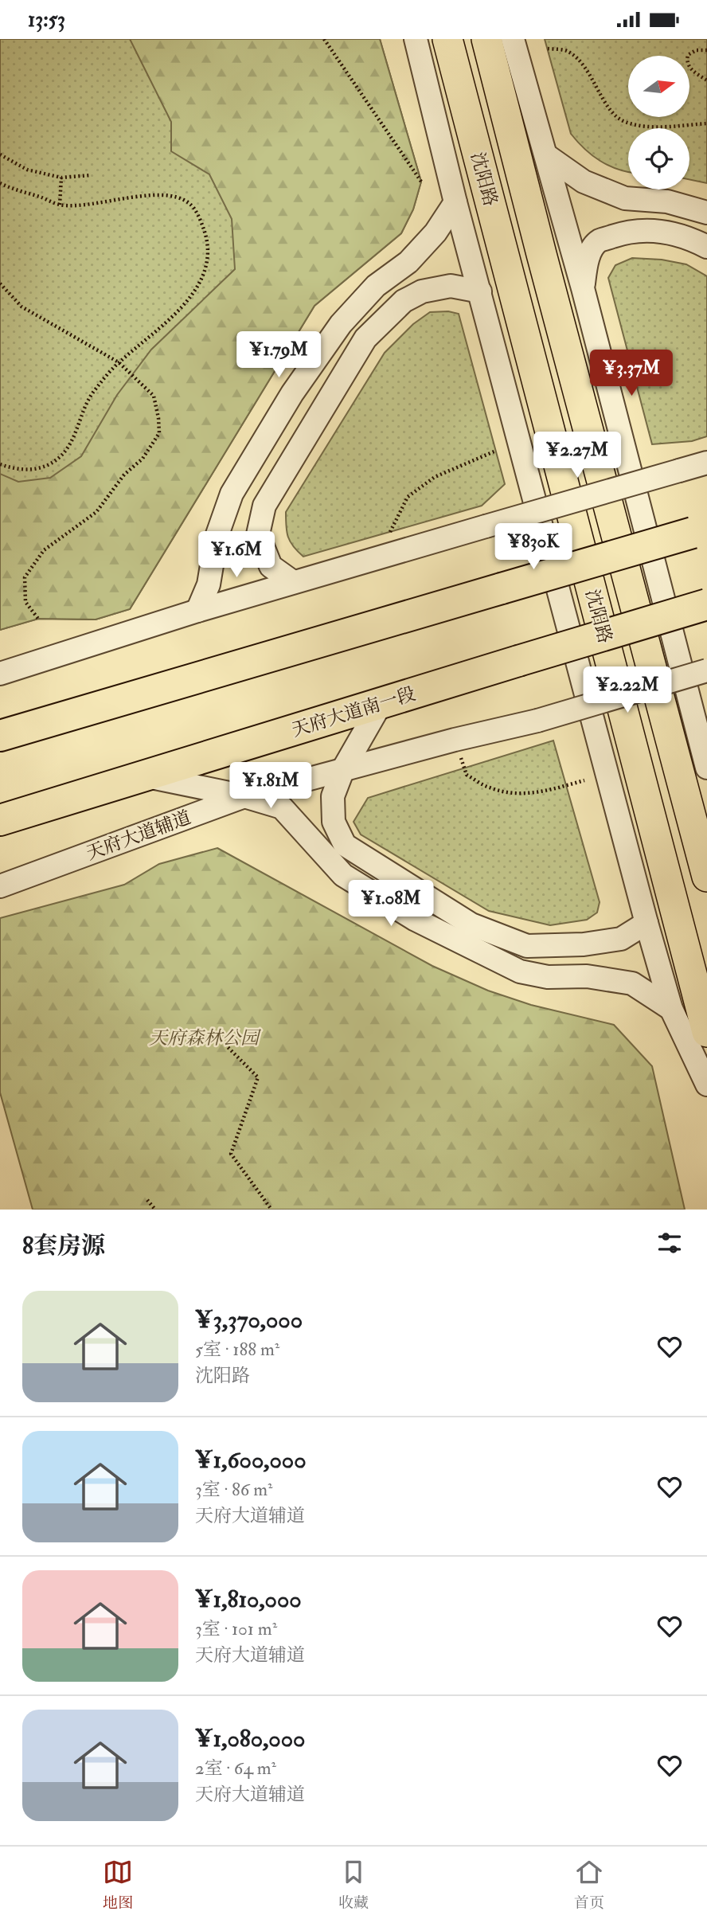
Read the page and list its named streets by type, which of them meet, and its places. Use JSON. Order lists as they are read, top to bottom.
{
  "streets": {
    "highway": ["天府大道南一段"],
    "main road": ["沈阳路"],
    "street": ["天府大道辅道"]
  },
  "parks": ["天府森林公园"],
  "north": "right",
  "page": {
    "status": "13:53",
    "price": [
      "¥1.79M",
      "¥3.37M",
      "¥2.27M",
      "¥830K",
      "¥1.6M",
      "¥2.22M",
      "¥1.81M",
      "¥1.08M"
    ],
    "heading": "8套房源",
    "list": [
      {
        "name": "¥3,370,000",
        "note": "5室 · 188 m² · 沈阳路"
      },
      {
        "name": "¥1,600,000",
        "note": "3室 · 86 m² · 天府大道辅道"
      },
      {
        "name": "¥1,810,000",
        "note": "3室 · 101 m² · 天府大道辅道"
      },
      {
        "name": "¥1,080,000",
        "note": "2室 · 64 m² · 天府大道辅道"
      }
    ],
    "tabs": ["地图", "收藏", "首页"]
  }
}
